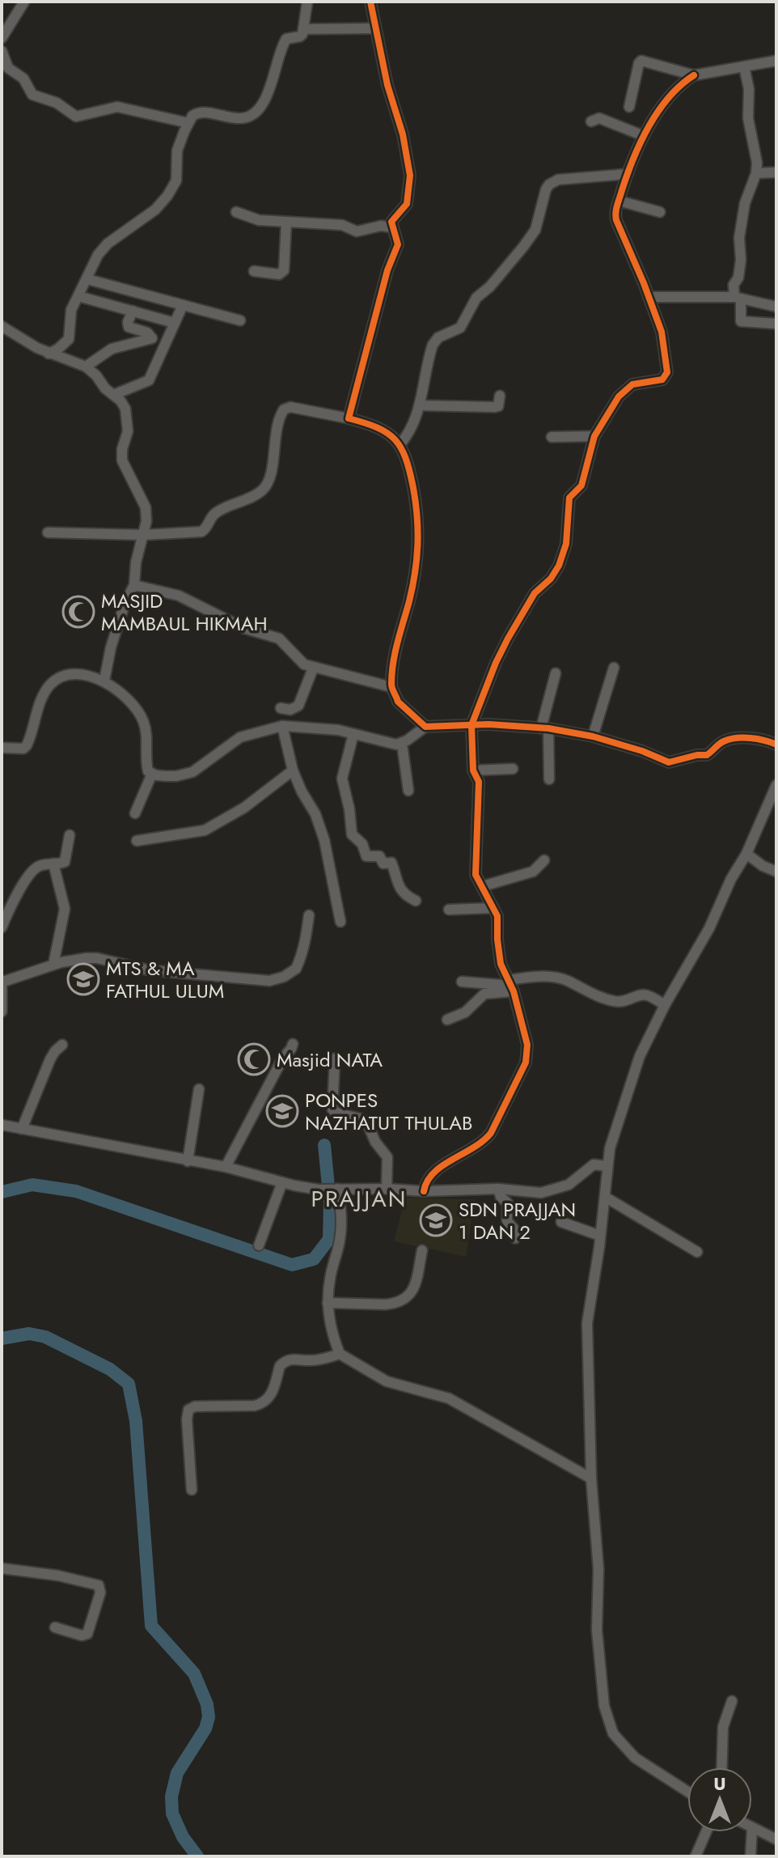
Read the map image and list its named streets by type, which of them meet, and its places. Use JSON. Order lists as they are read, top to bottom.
{
  "districts": ["PRAJJAN"],
  "places": {
    "mosque": ["MASJID MAMBAUL HIKMAH", "Masjid NATA"],
    "school or university": ["MTS & MA FATHUL ULUM", "PONPES NAZHATUT THULAB", "SDN PRAJJAN 1 DAN 2"]
  },
  "north": "top"
}
